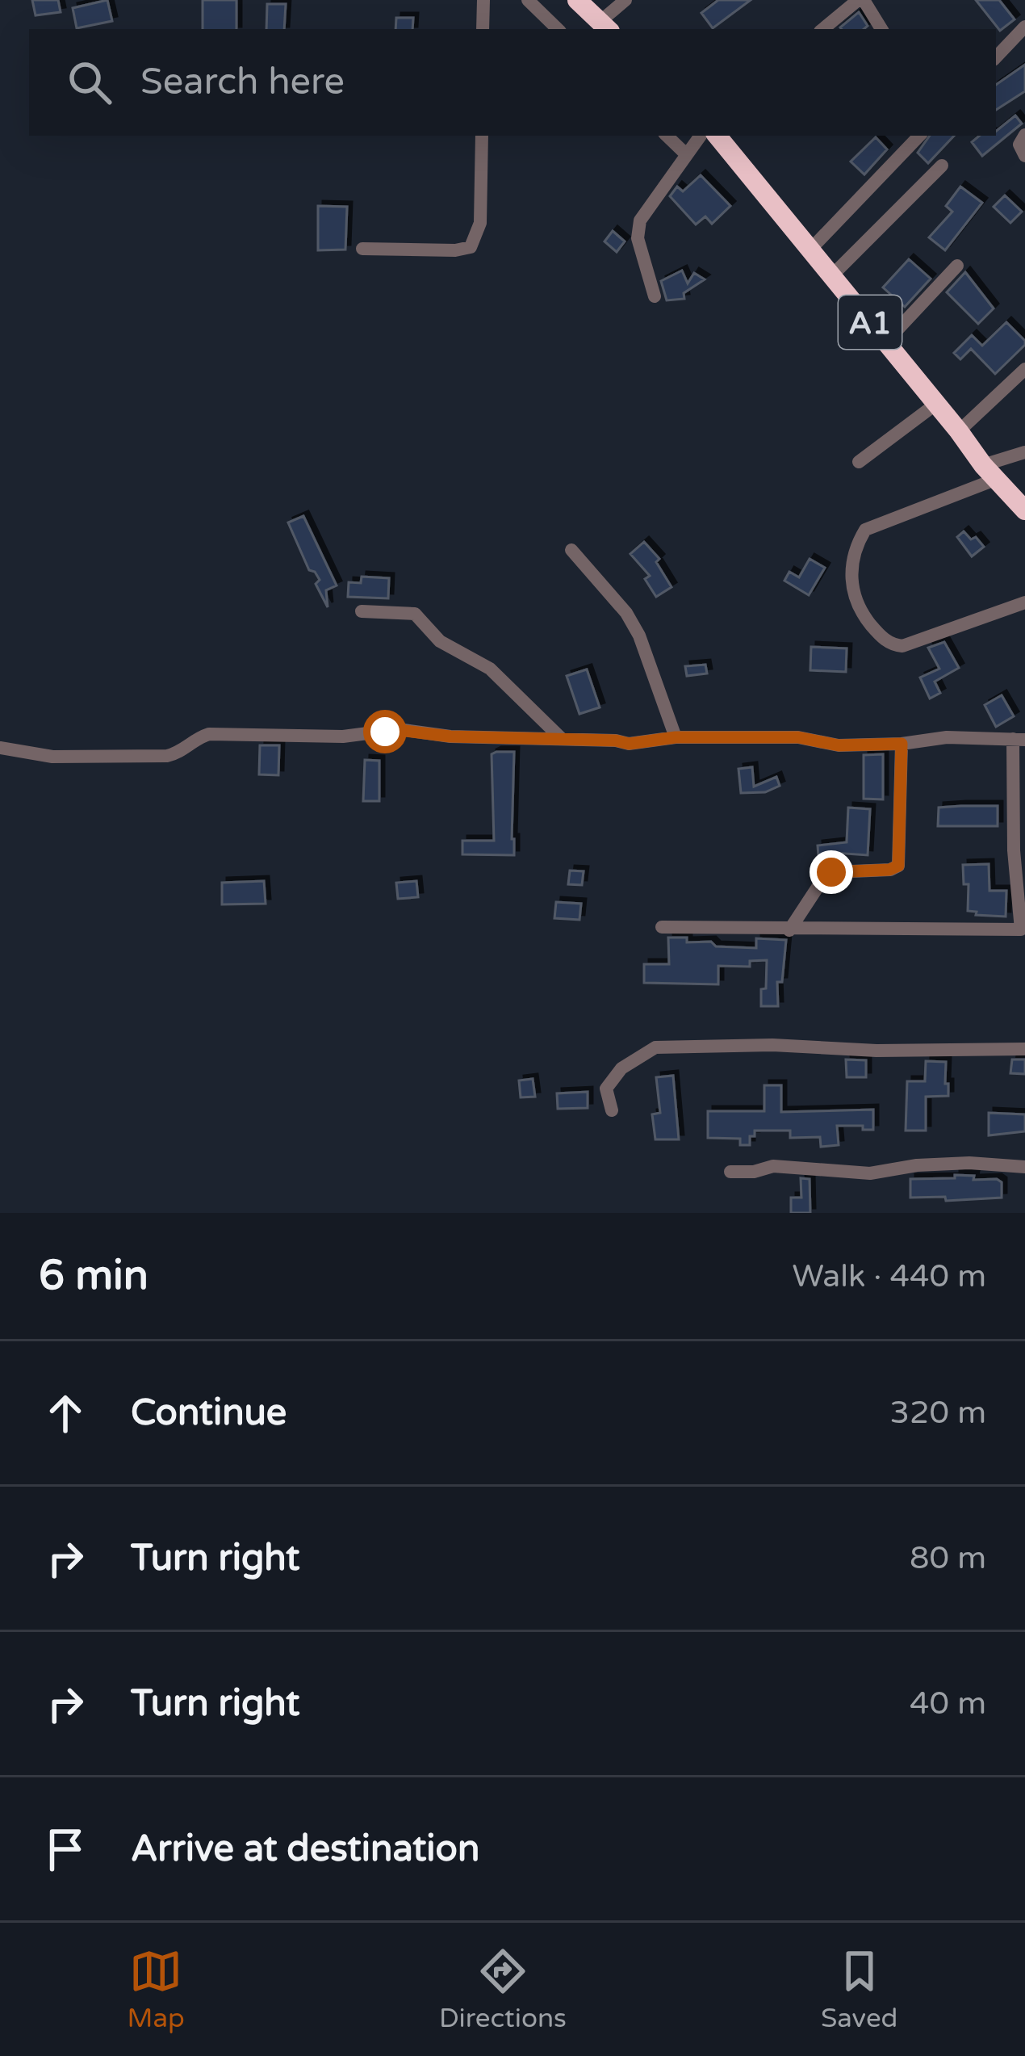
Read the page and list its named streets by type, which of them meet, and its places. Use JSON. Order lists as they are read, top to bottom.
{
  "streets": {
    "highway": ["A1"]
  },
  "page": {
    "search": "Search here",
    "heading": ["6 min", "Walk · 440 m"],
    "list": [
      ["Continue", "320 m"],
      ["Turn right", "80 m"],
      ["Turn right", "40 m"],
      "Arrive at destination"
    ],
    "nav": ["Map", "Directions", "Saved"]
  }
}
